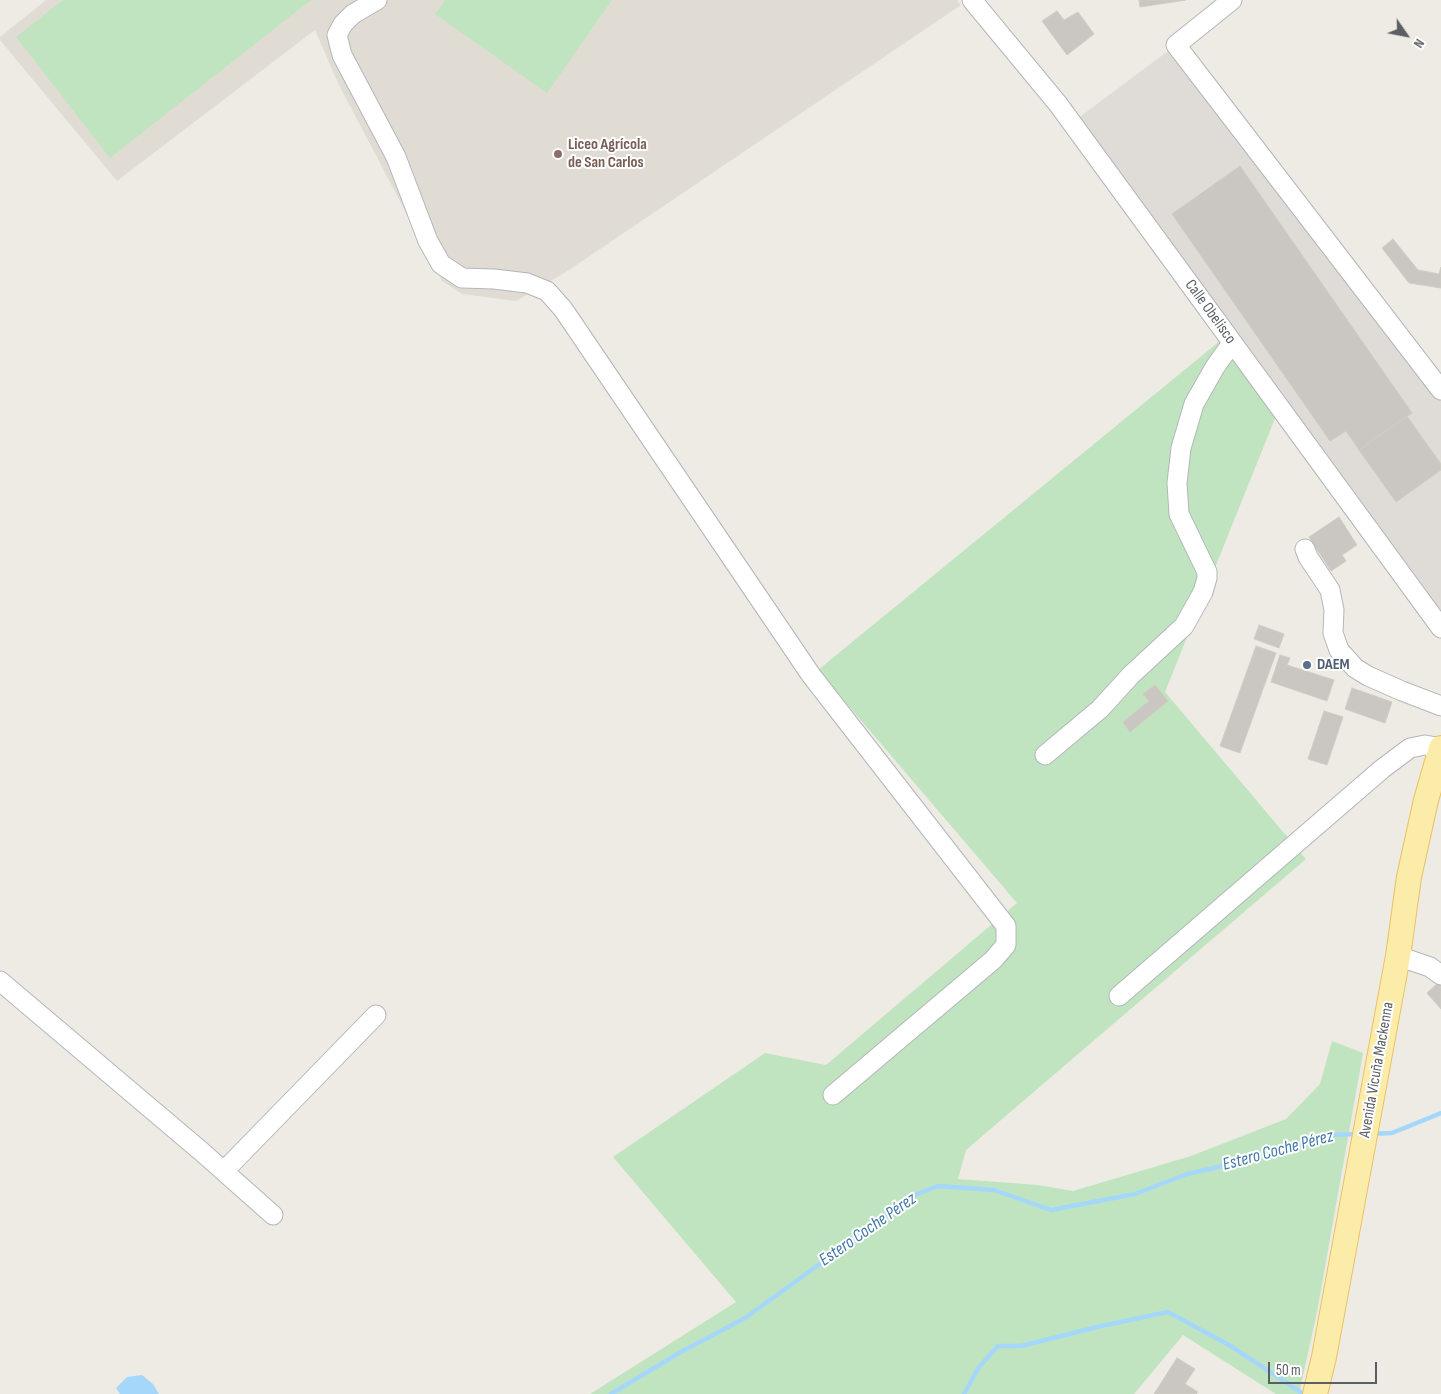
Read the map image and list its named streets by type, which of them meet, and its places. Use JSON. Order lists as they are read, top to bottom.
{
  "streets": {
    "main road": ["Avenida Vicuña Mackenna"],
    "street": ["Calle Obelisco"]
  },
  "water": ["Estero Coche Pérez"],
  "places": ["Liceo Agrícola de San Carlos", "DAEM"],
  "scale_bar": "50 m",
  "north": "bottom right"
}
